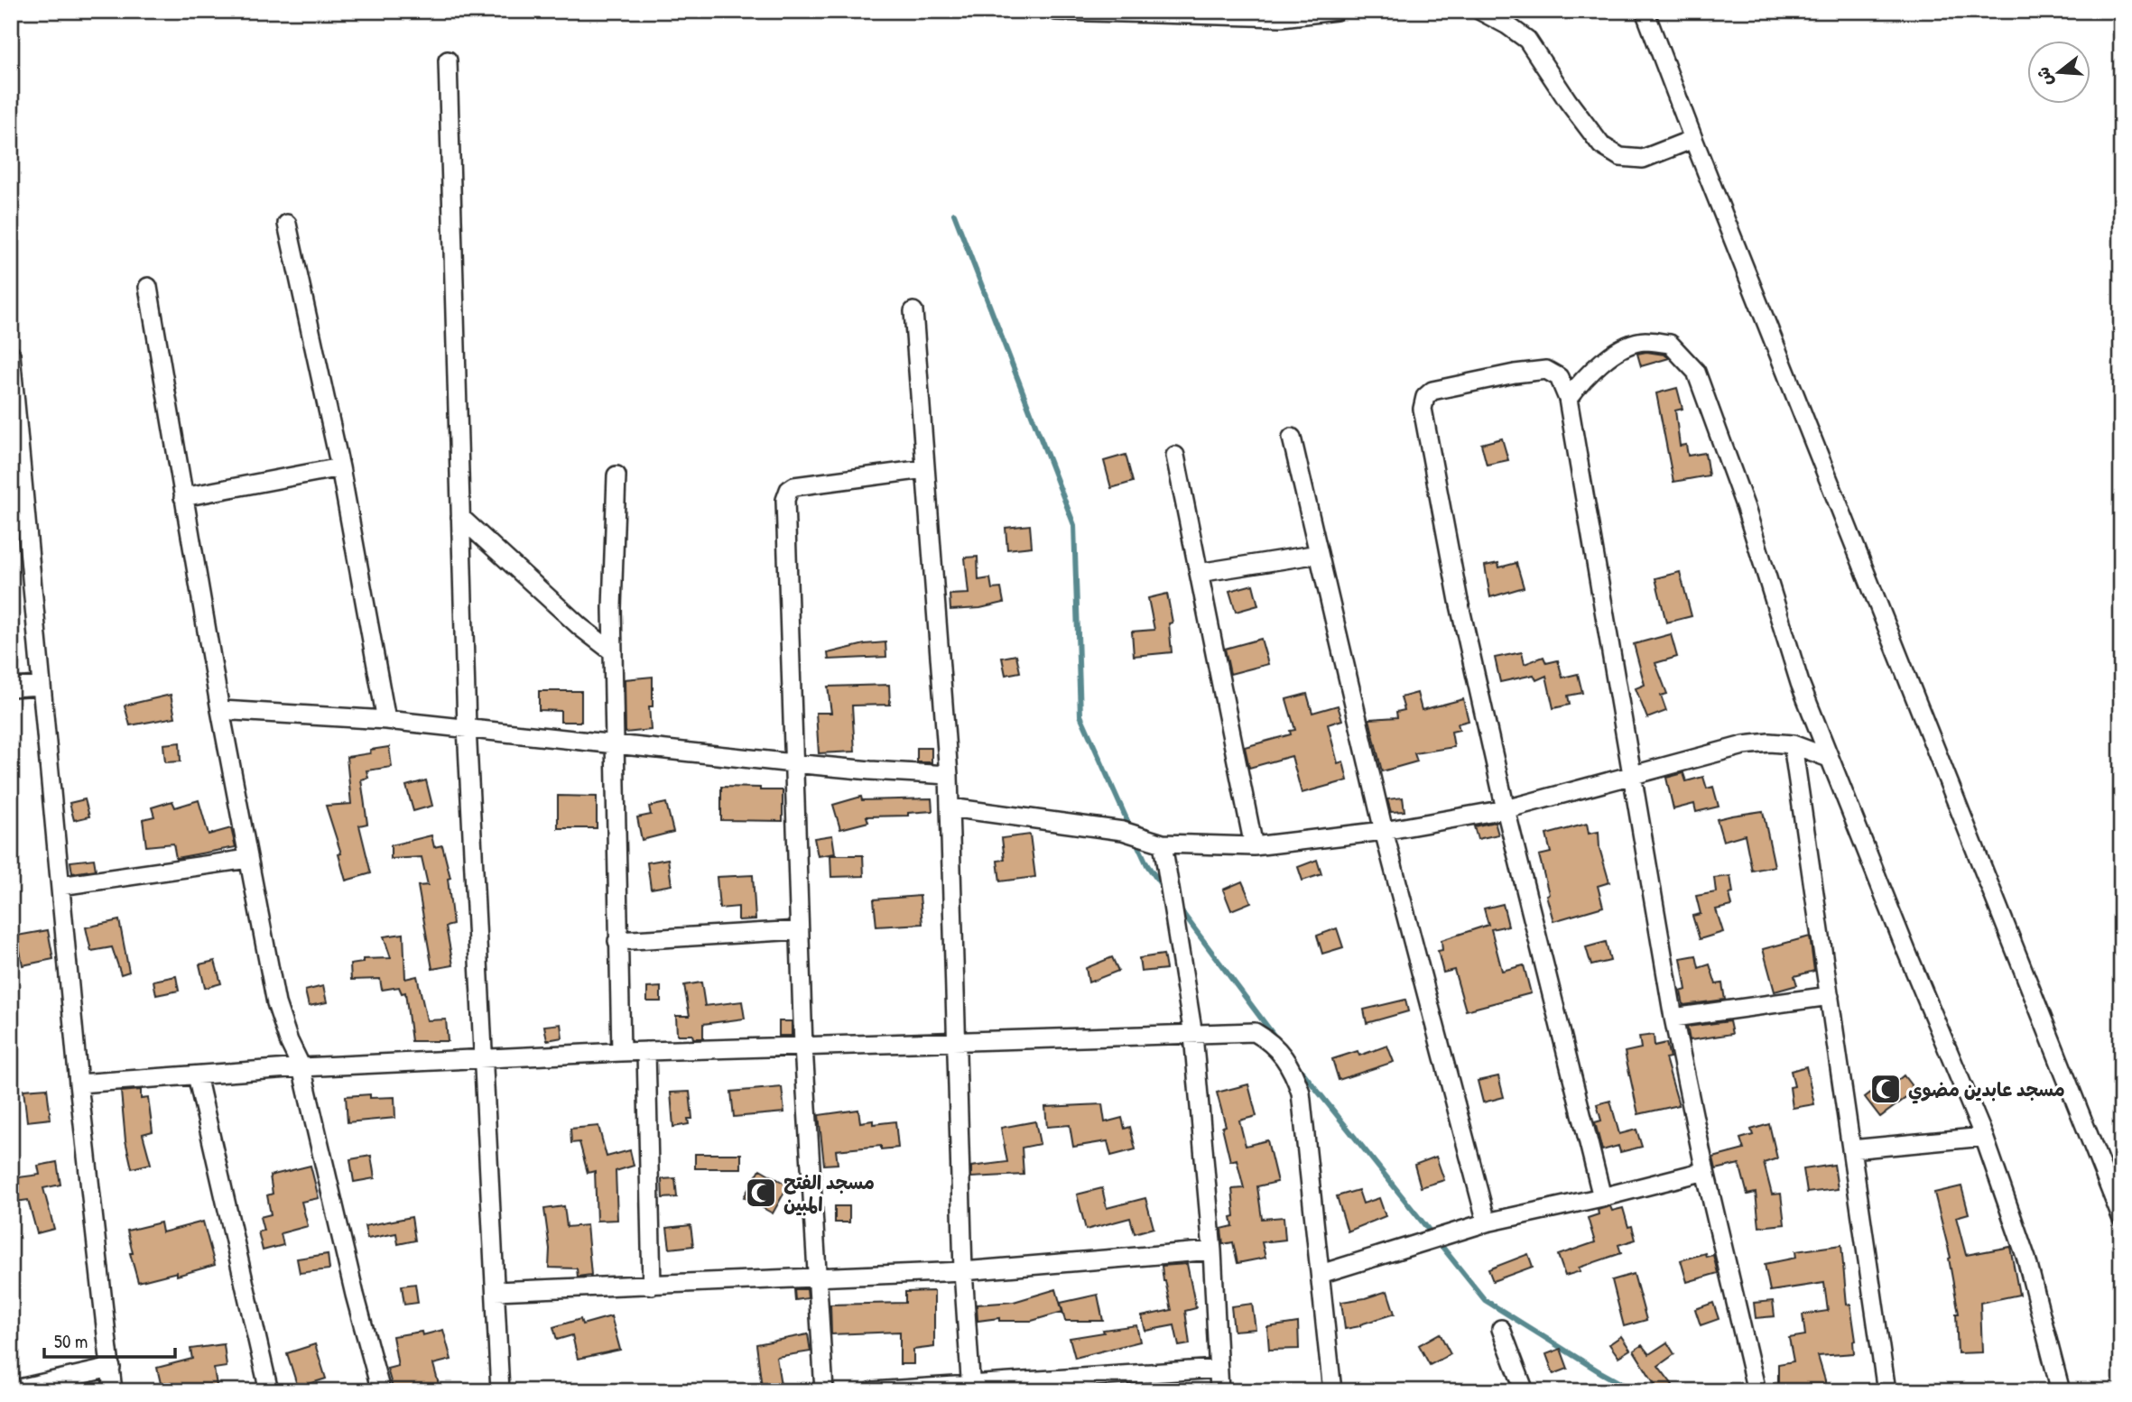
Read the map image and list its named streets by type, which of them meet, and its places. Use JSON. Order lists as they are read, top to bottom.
{
  "places": {
    "mosque": ["مسجد عابدين مضوي", "مسجد الفتح المبين"]
  },
  "scale_bar": "50 m",
  "north": "left"
}
